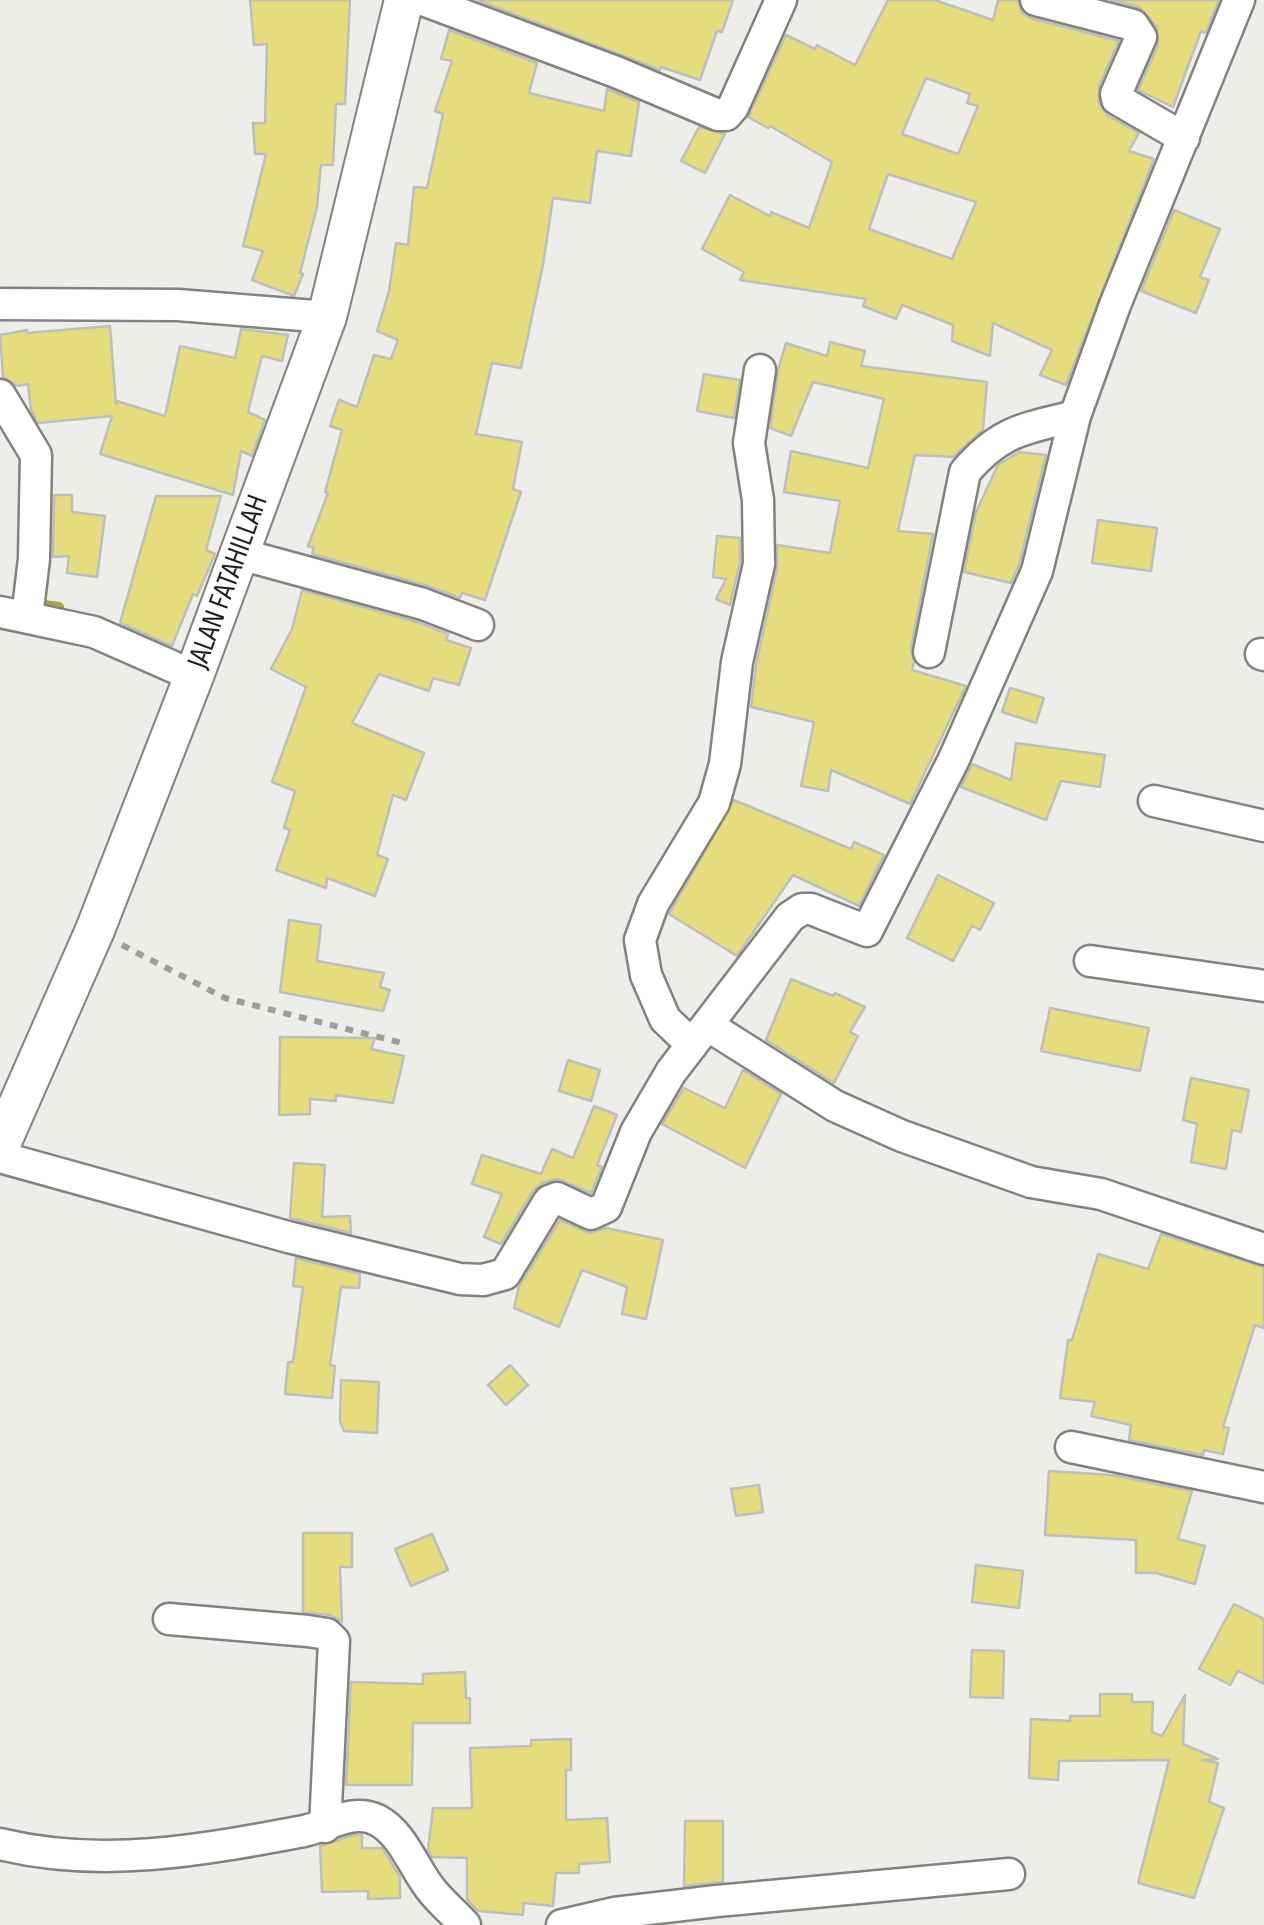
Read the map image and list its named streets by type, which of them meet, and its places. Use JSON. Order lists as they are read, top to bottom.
{
  "streets": {
    "street": ["JALAN FATAHILLAH"]
  }
}
